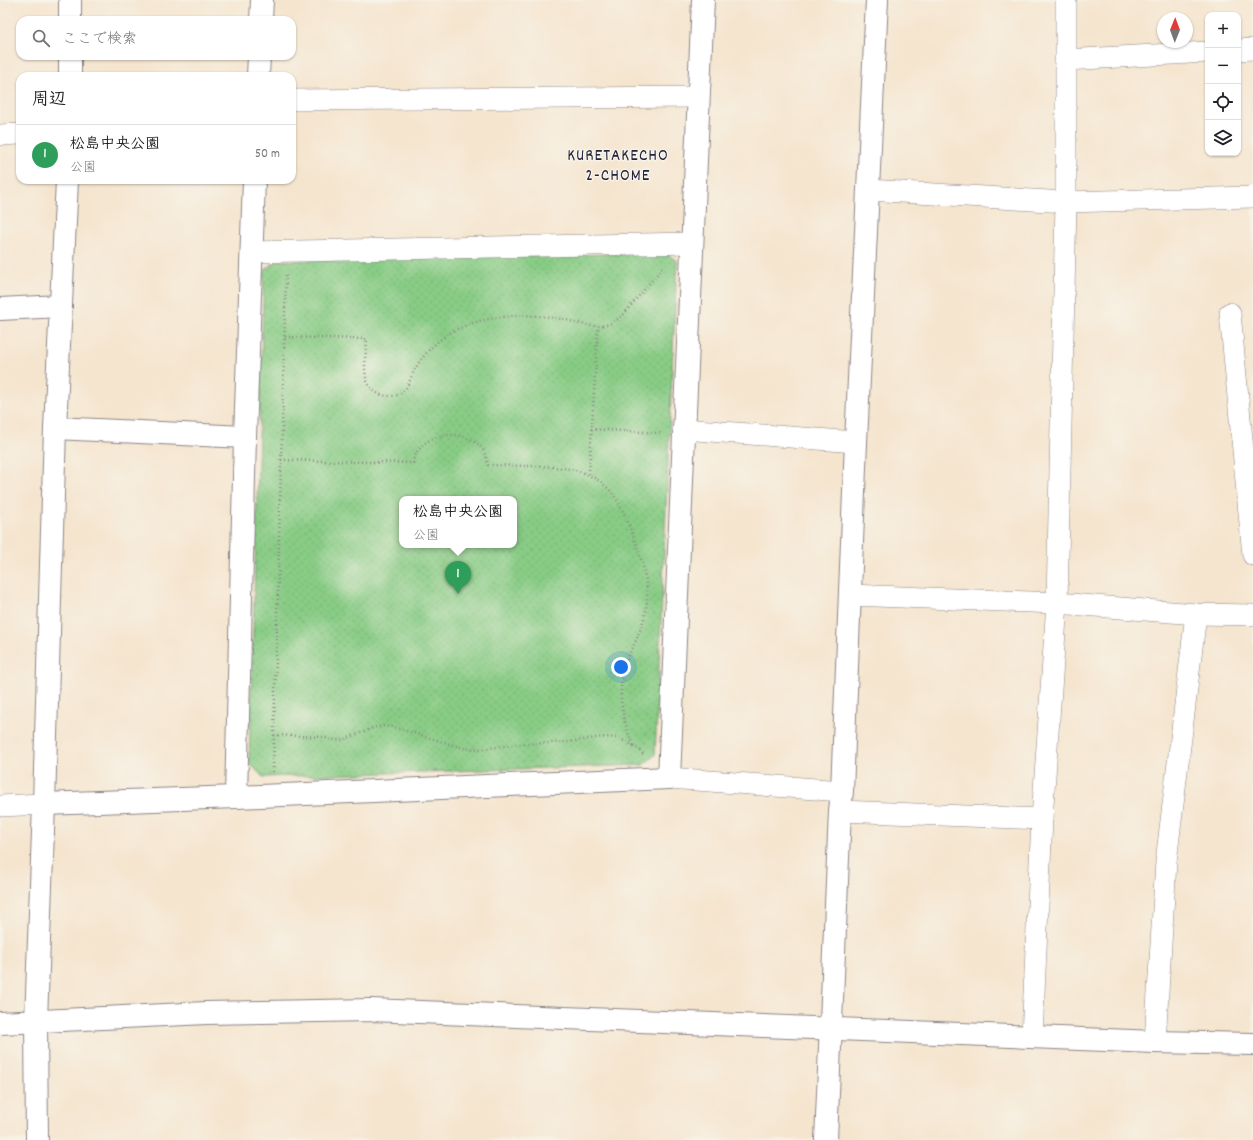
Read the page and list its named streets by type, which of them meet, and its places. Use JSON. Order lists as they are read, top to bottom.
{
  "districts": ["KURETAKECHO 2-CHOME"],
  "north": "top",
  "page": {
    "map_buttons": ["+", "−"],
    "search": "ここで検索",
    "heading": "周辺",
    "list": [
      {
        "mark": "1",
        "name": "松島中央公園",
        "note": "公園",
        "value": "50 m"
      }
    ],
    "popup": ["松島中央公園", "公園"],
    "pins": "1"
  }
}
